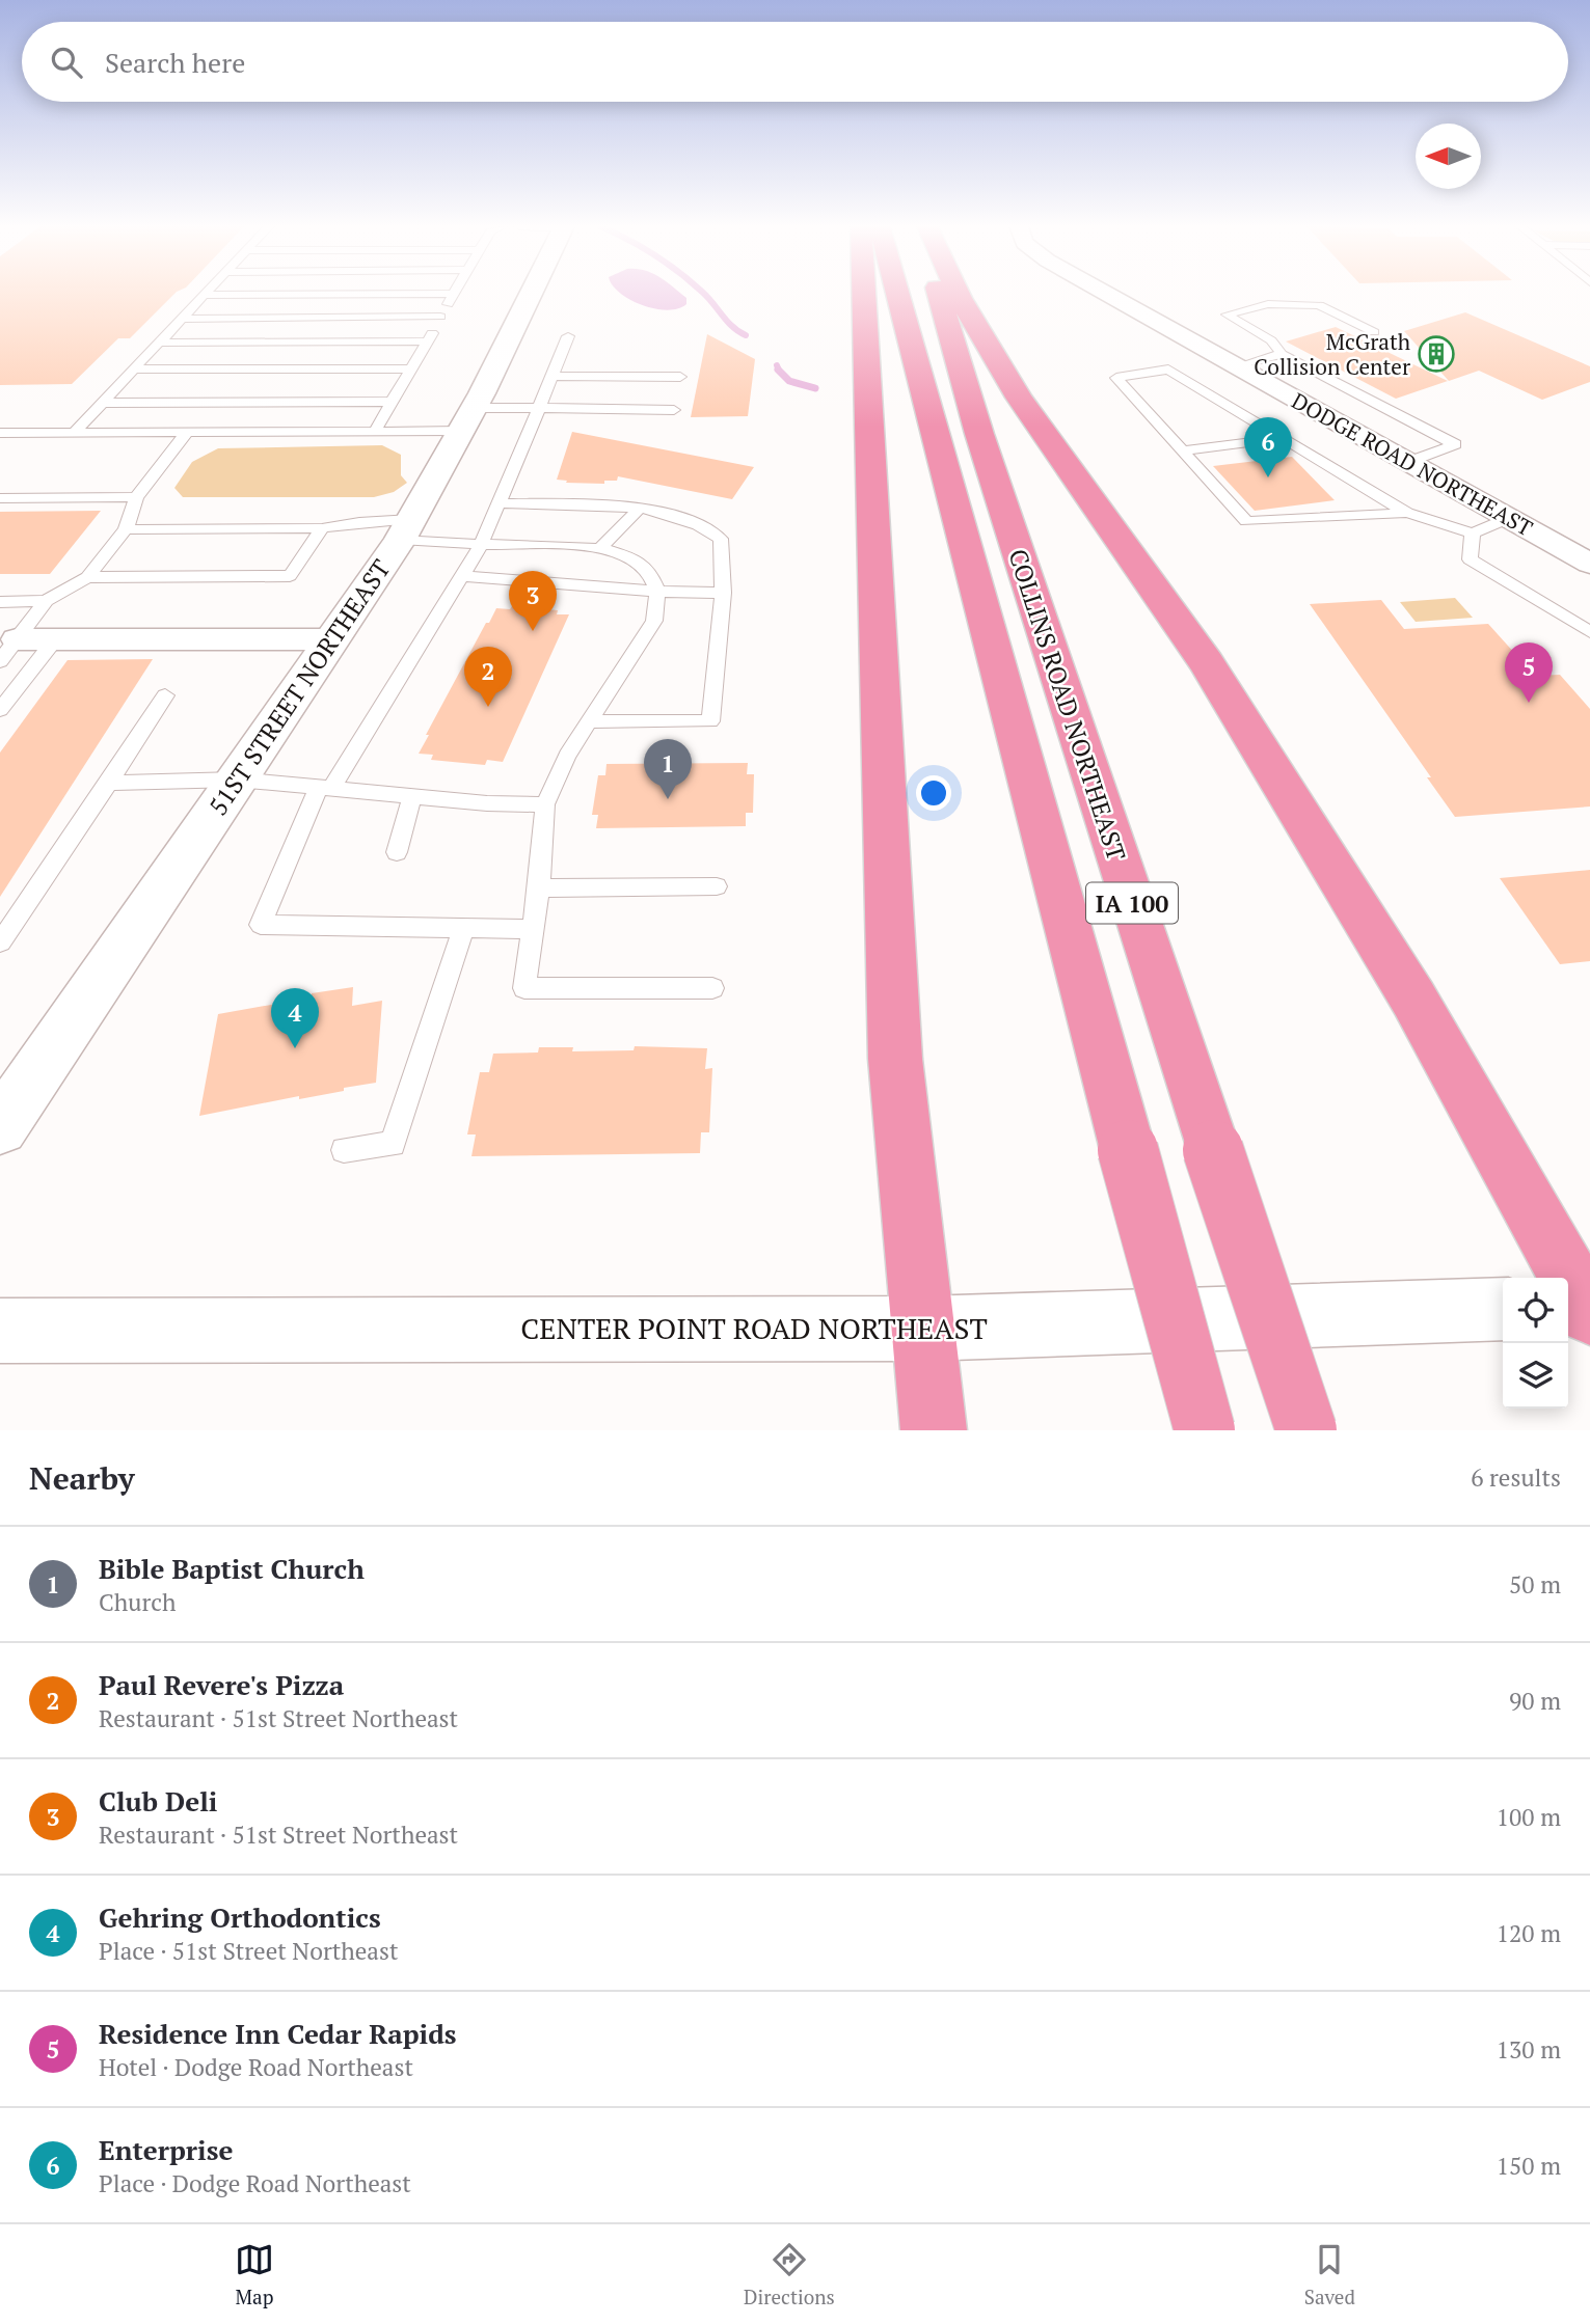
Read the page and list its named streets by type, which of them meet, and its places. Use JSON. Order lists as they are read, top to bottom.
{
  "streets": {
    "highway": ["COLLINS ROAD NORTHEAST", "IA 100"],
    "street": ["DODGE ROAD NORTHEAST", "51ST STREET NORTHEAST", "CENTER POINT ROAD NORTHEAST"]
  },
  "places": {
    "building": ["McGrath Collision Center"]
  },
  "north": "left",
  "page": {
    "search": "Search here",
    "pins": [
      "6",
      "3",
      "5",
      "2",
      "1",
      "4"
    ],
    "heading": ["Nearby", "6 results"],
    "list": [
      {
        "mark": "1",
        "name": "Bible Baptist Church",
        "note": "Church",
        "value": "50 m"
      },
      {
        "mark": "2",
        "name": "Paul Revere's Pizza",
        "note": "Restaurant · 51st Street Northeast",
        "value": "90 m"
      },
      {
        "mark": "3",
        "name": "Club Deli",
        "note": "Restaurant · 51st Street Northeast",
        "value": "100 m"
      },
      {
        "mark": "4",
        "name": "Gehring Orthodontics",
        "note": "Place · 51st Street Northeast",
        "value": "120 m"
      },
      {
        "mark": "5",
        "name": "Residence Inn Cedar Rapids",
        "note": "Hotel · Dodge Road Northeast",
        "value": "130 m"
      },
      {
        "mark": "6",
        "name": "Enterprise",
        "note": "Place · Dodge Road Northeast",
        "value": "150 m"
      }
    ],
    "nav": ["Map", "Directions", "Saved"]
  }
}
